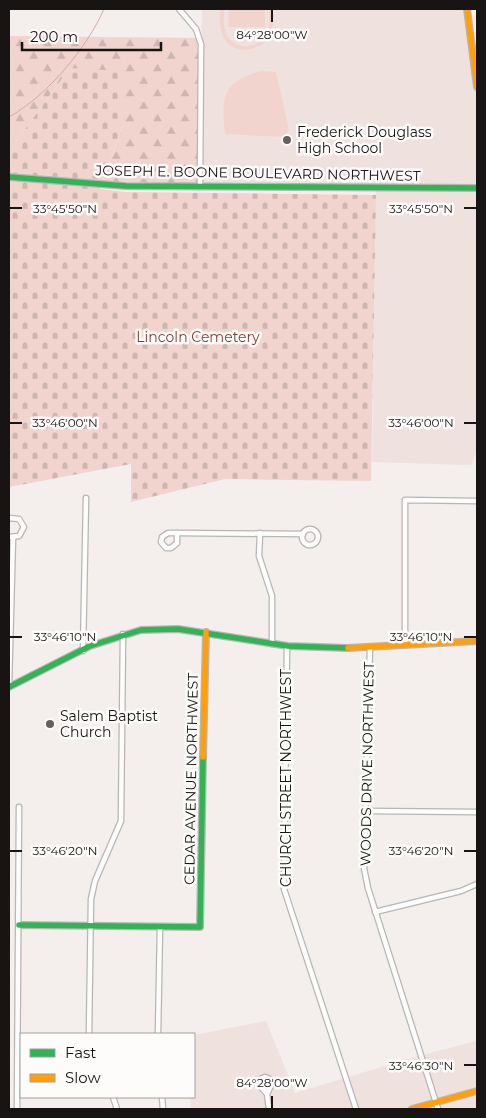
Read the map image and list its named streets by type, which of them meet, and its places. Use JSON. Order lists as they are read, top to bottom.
{
  "streets": {
    "street": [
      "JOSEPH E. BOONE BOULEVARD NORTHWEST",
      "WOODS DRIVE NORTHWEST",
      "CHURCH STREET NORTHWEST",
      "CEDAR AVENUE NORTHWEST"
    ]
  },
  "parks": ["Lincoln Cemetery"],
  "places": ["Frederick Douglass High School", "Salem Baptist Church"],
  "legend": ["Fast", "Slow"],
  "scale_bar": "200 m",
  "coordinates": [
    "84°28'00\"W",
    "33°45'50\"N",
    "33°46'00\"N",
    "33°46'10\"N",
    "33°46'20\"N",
    "33°46'30\"N"
  ]
}
